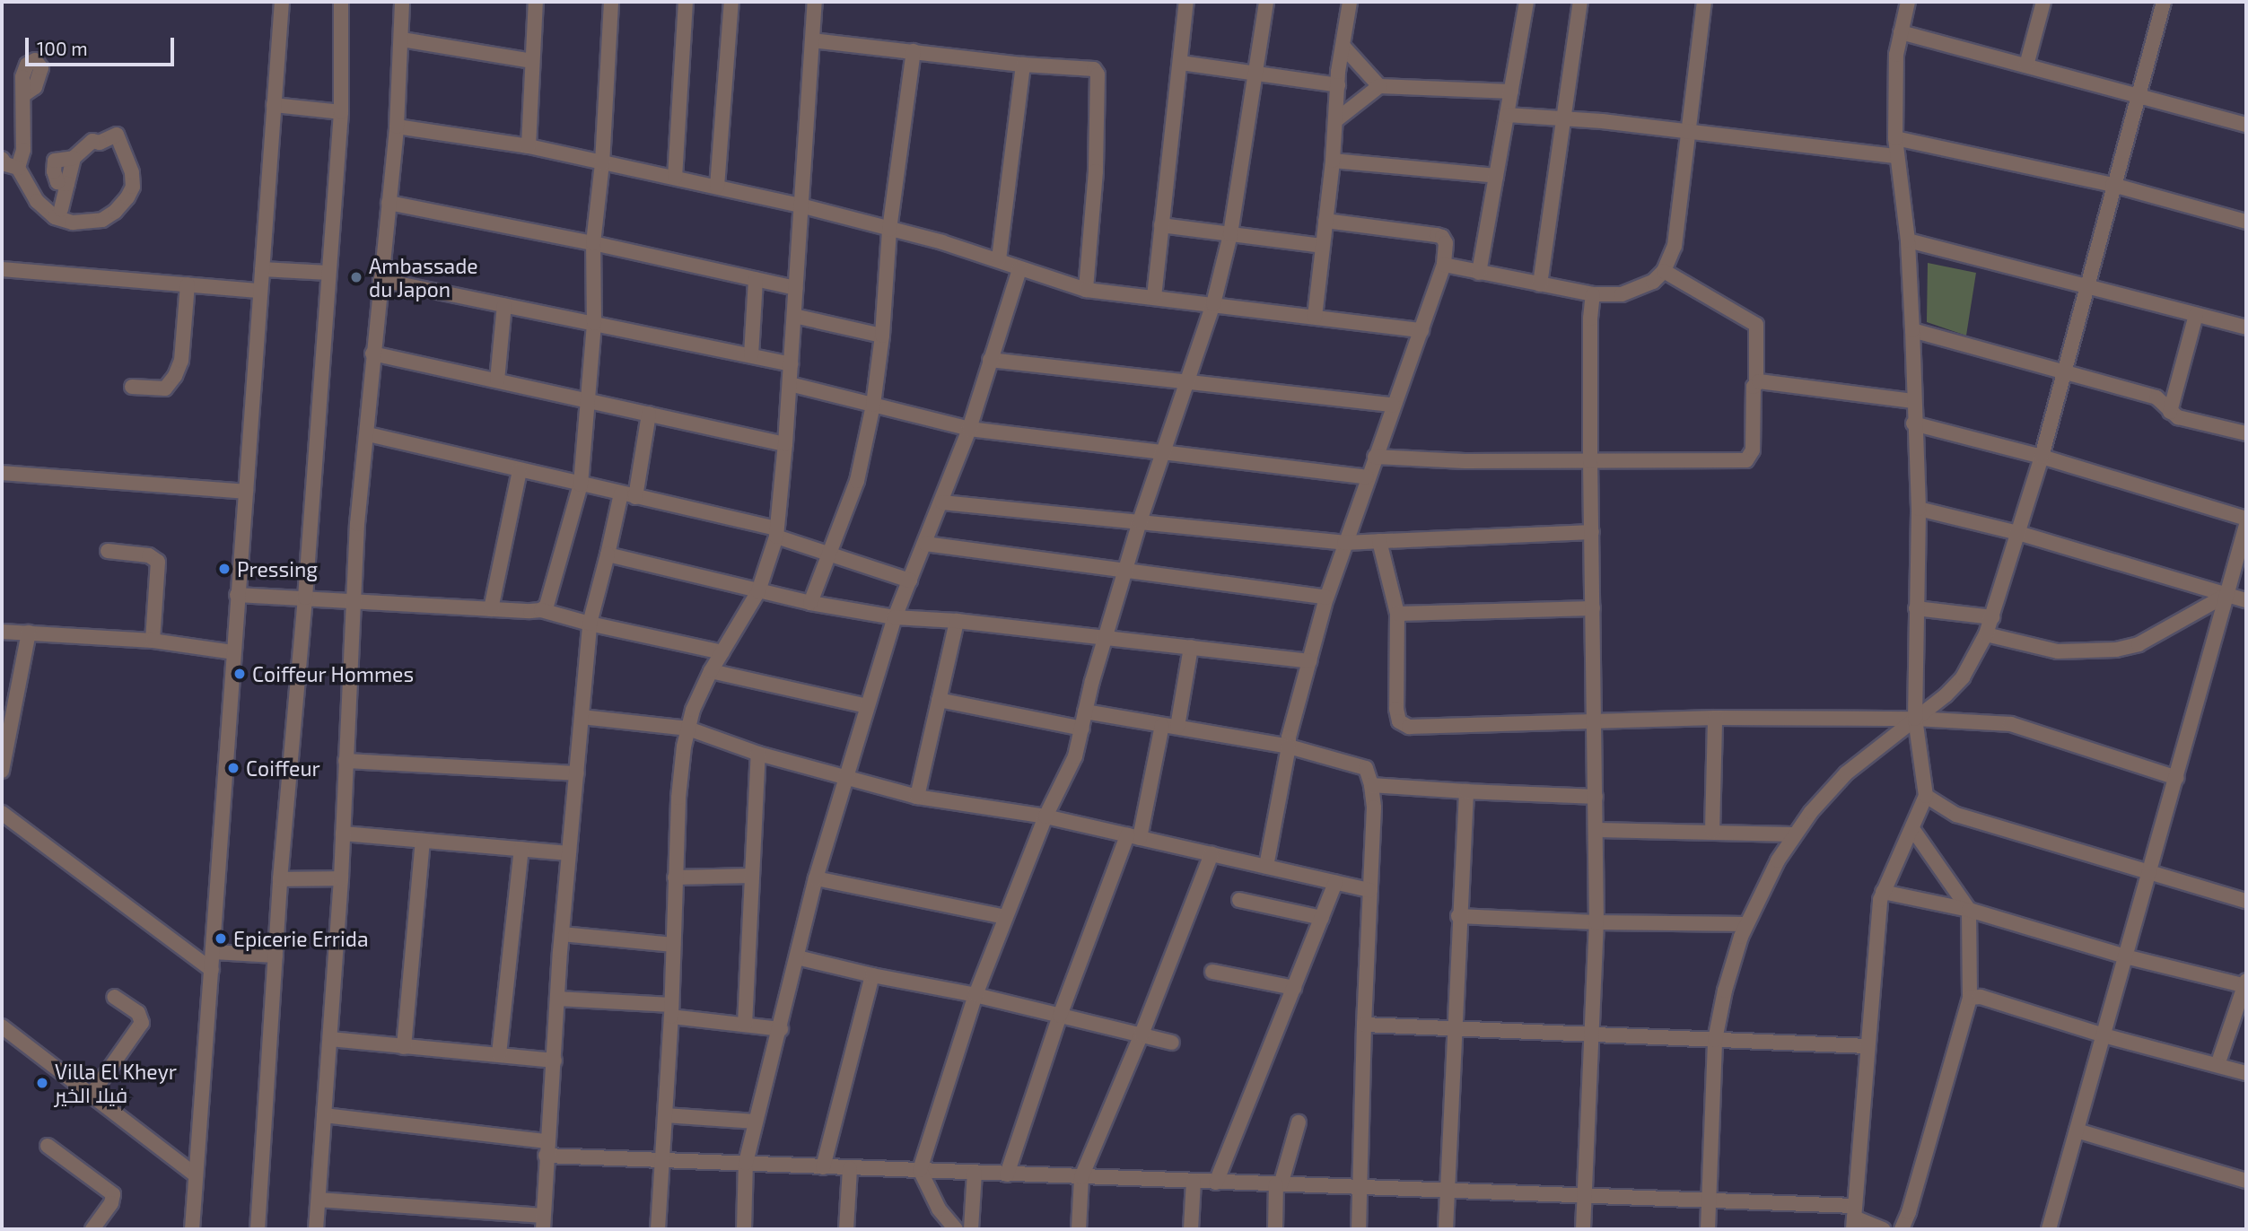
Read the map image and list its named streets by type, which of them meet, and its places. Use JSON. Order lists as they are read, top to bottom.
{
  "places": [
    "Ambassade du Japon",
    "Pressing",
    "Coiffeur Hommes",
    "Coiffeur",
    "Epicerie Errida",
    "Villa El Kheyr فيلا الخير"
  ],
  "scale_bar": "100 m"
}
